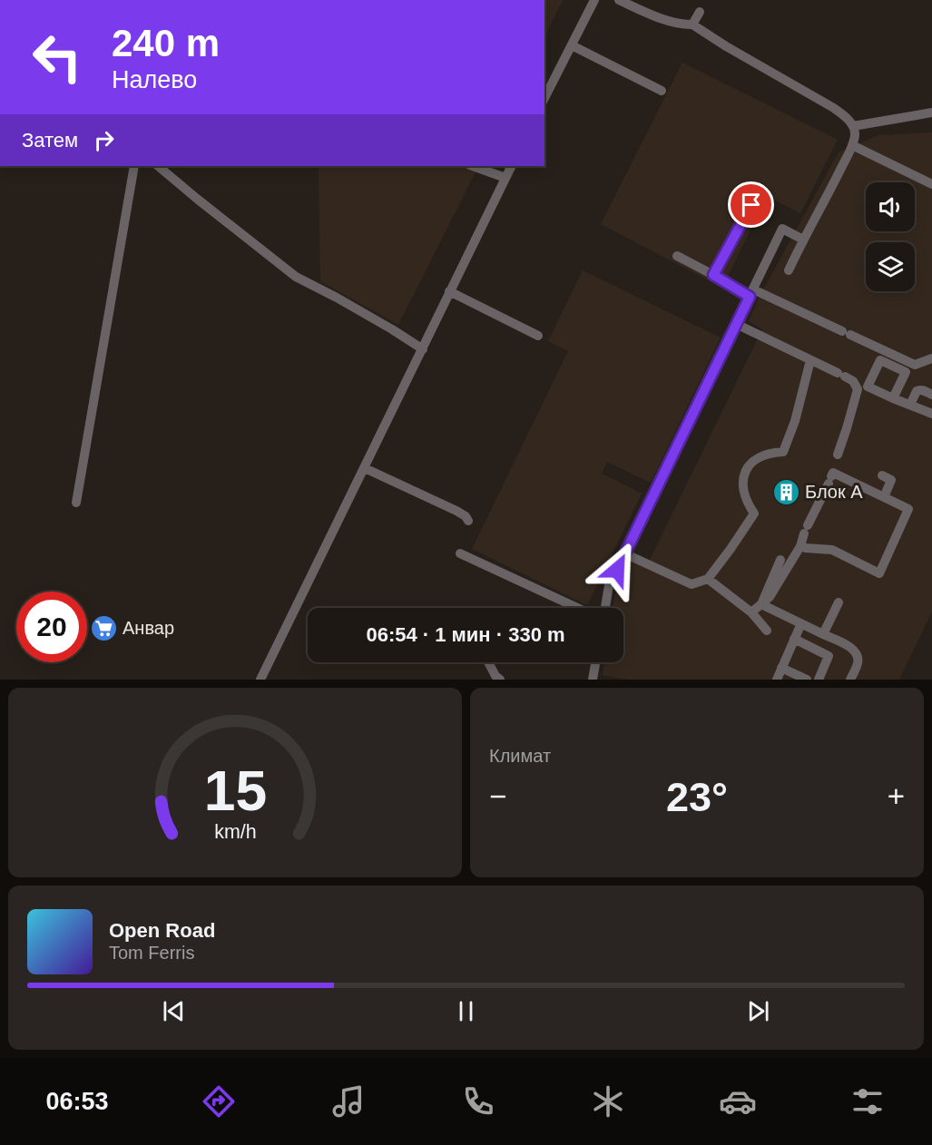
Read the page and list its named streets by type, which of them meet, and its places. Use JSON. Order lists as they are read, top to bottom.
{
  "places": {
    "building": ["Блок А"],
    "supermarket": ["Анвар"]
  },
  "page": {
    "turn": ["240 m", "Налево"],
    "then": "Затем",
    "limit": "20",
    "trip": "06:54 · 1 мин · 330 m",
    "tile": "Климат",
    "heat": ["−", "23°", "+"],
    "song": ["Open Road", "Tom Ferris"],
    "tabs": "06:53",
    "gauge": ["15", "km/h"]
  }
}
